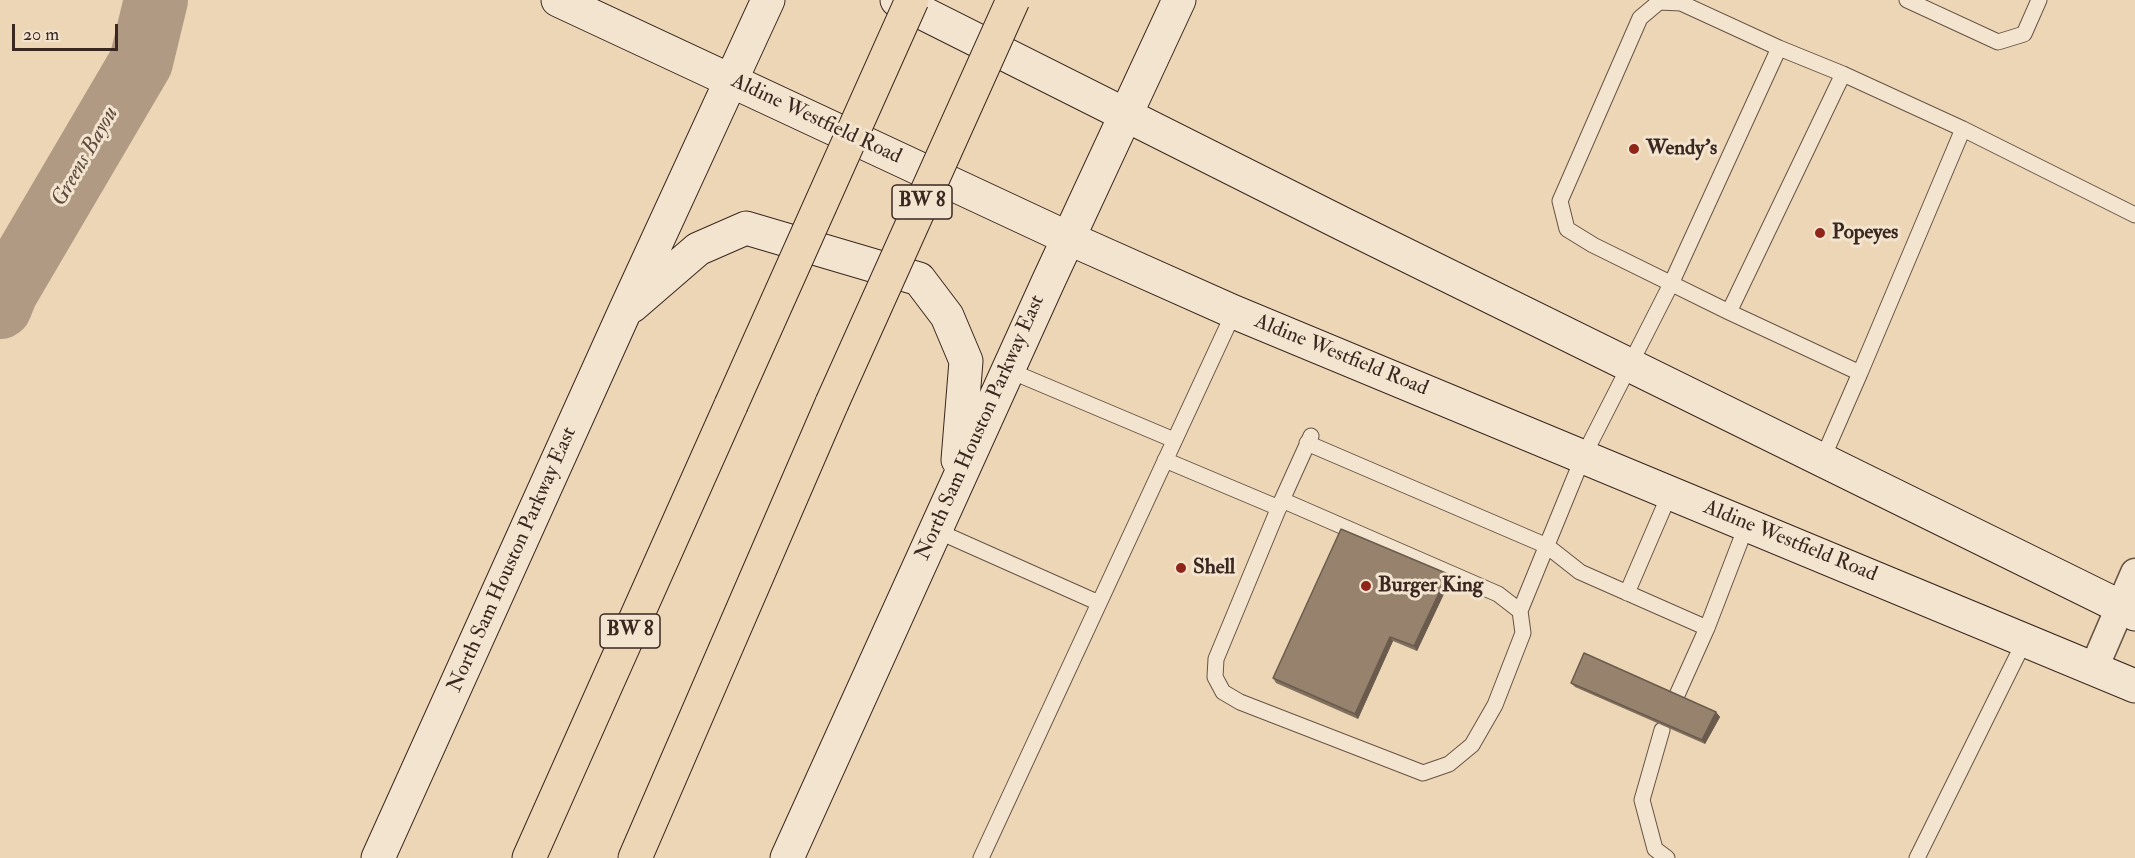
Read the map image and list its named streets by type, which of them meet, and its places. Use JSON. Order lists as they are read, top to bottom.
{
  "streets": {
    "highway": ["BW 8"],
    "main road": ["Aldine Westfield Road", "North Sam Houston Parkway East"]
  },
  "crossings": [
    ["Aldine Westfield Road", "North Sam Houston Parkway East"]
  ],
  "water": ["Greens Bayou"],
  "places": [
    "Wendy's",
    "Popeyes",
    "Shell",
    "Burger King"
  ],
  "scale_bar": "20 m"
}
